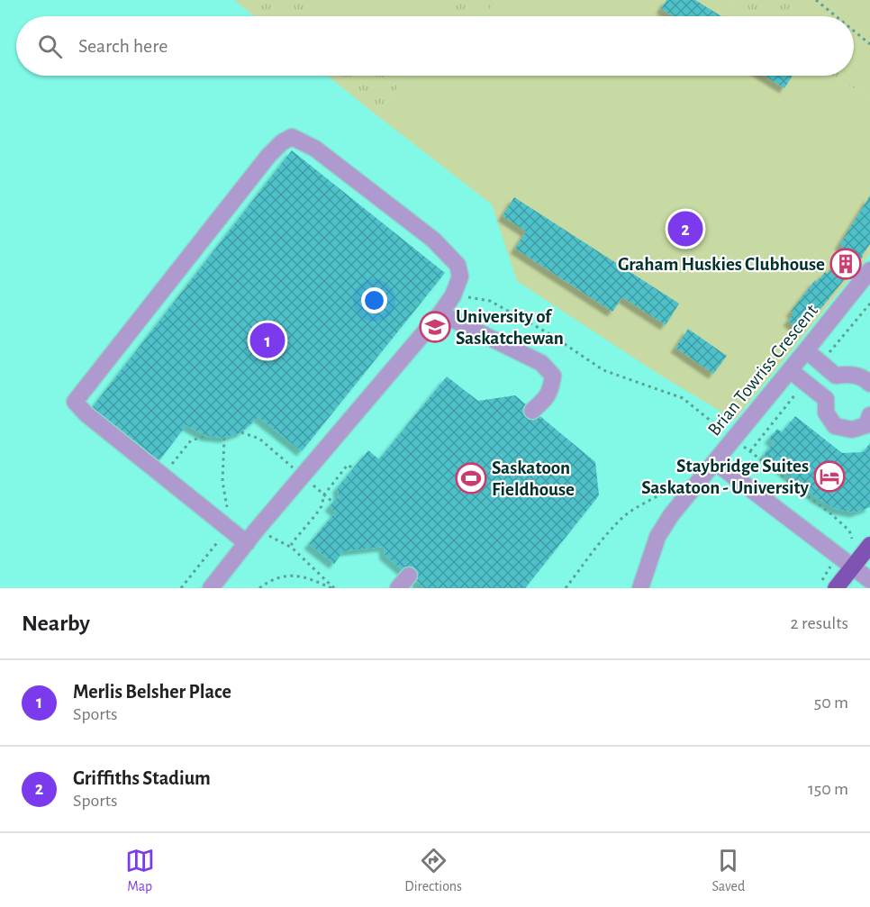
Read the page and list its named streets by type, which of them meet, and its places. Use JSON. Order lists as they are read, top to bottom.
{
  "streets": {
    "street": ["Brian Towriss Crescent"]
  },
  "places": {
    "building": ["Graham Huskies Clubhouse"],
    "school or university": ["University of Saskatchewan"],
    "hotel": ["Staybridge Suites Saskatoon - University"],
    "sports": ["Saskatoon Fieldhouse"]
  },
  "page": {
    "search": "Search here",
    "pins": ["2", "1"],
    "heading": ["Nearby", "2 results"],
    "list": [
      {
        "mark": "1",
        "name": "Merlis Belsher Place",
        "note": "Sports",
        "value": "50 m"
      },
      {
        "mark": "2",
        "name": "Griffiths Stadium",
        "note": "Sports",
        "value": "150 m"
      }
    ],
    "nav": ["Map", "Directions", "Saved"]
  }
}
